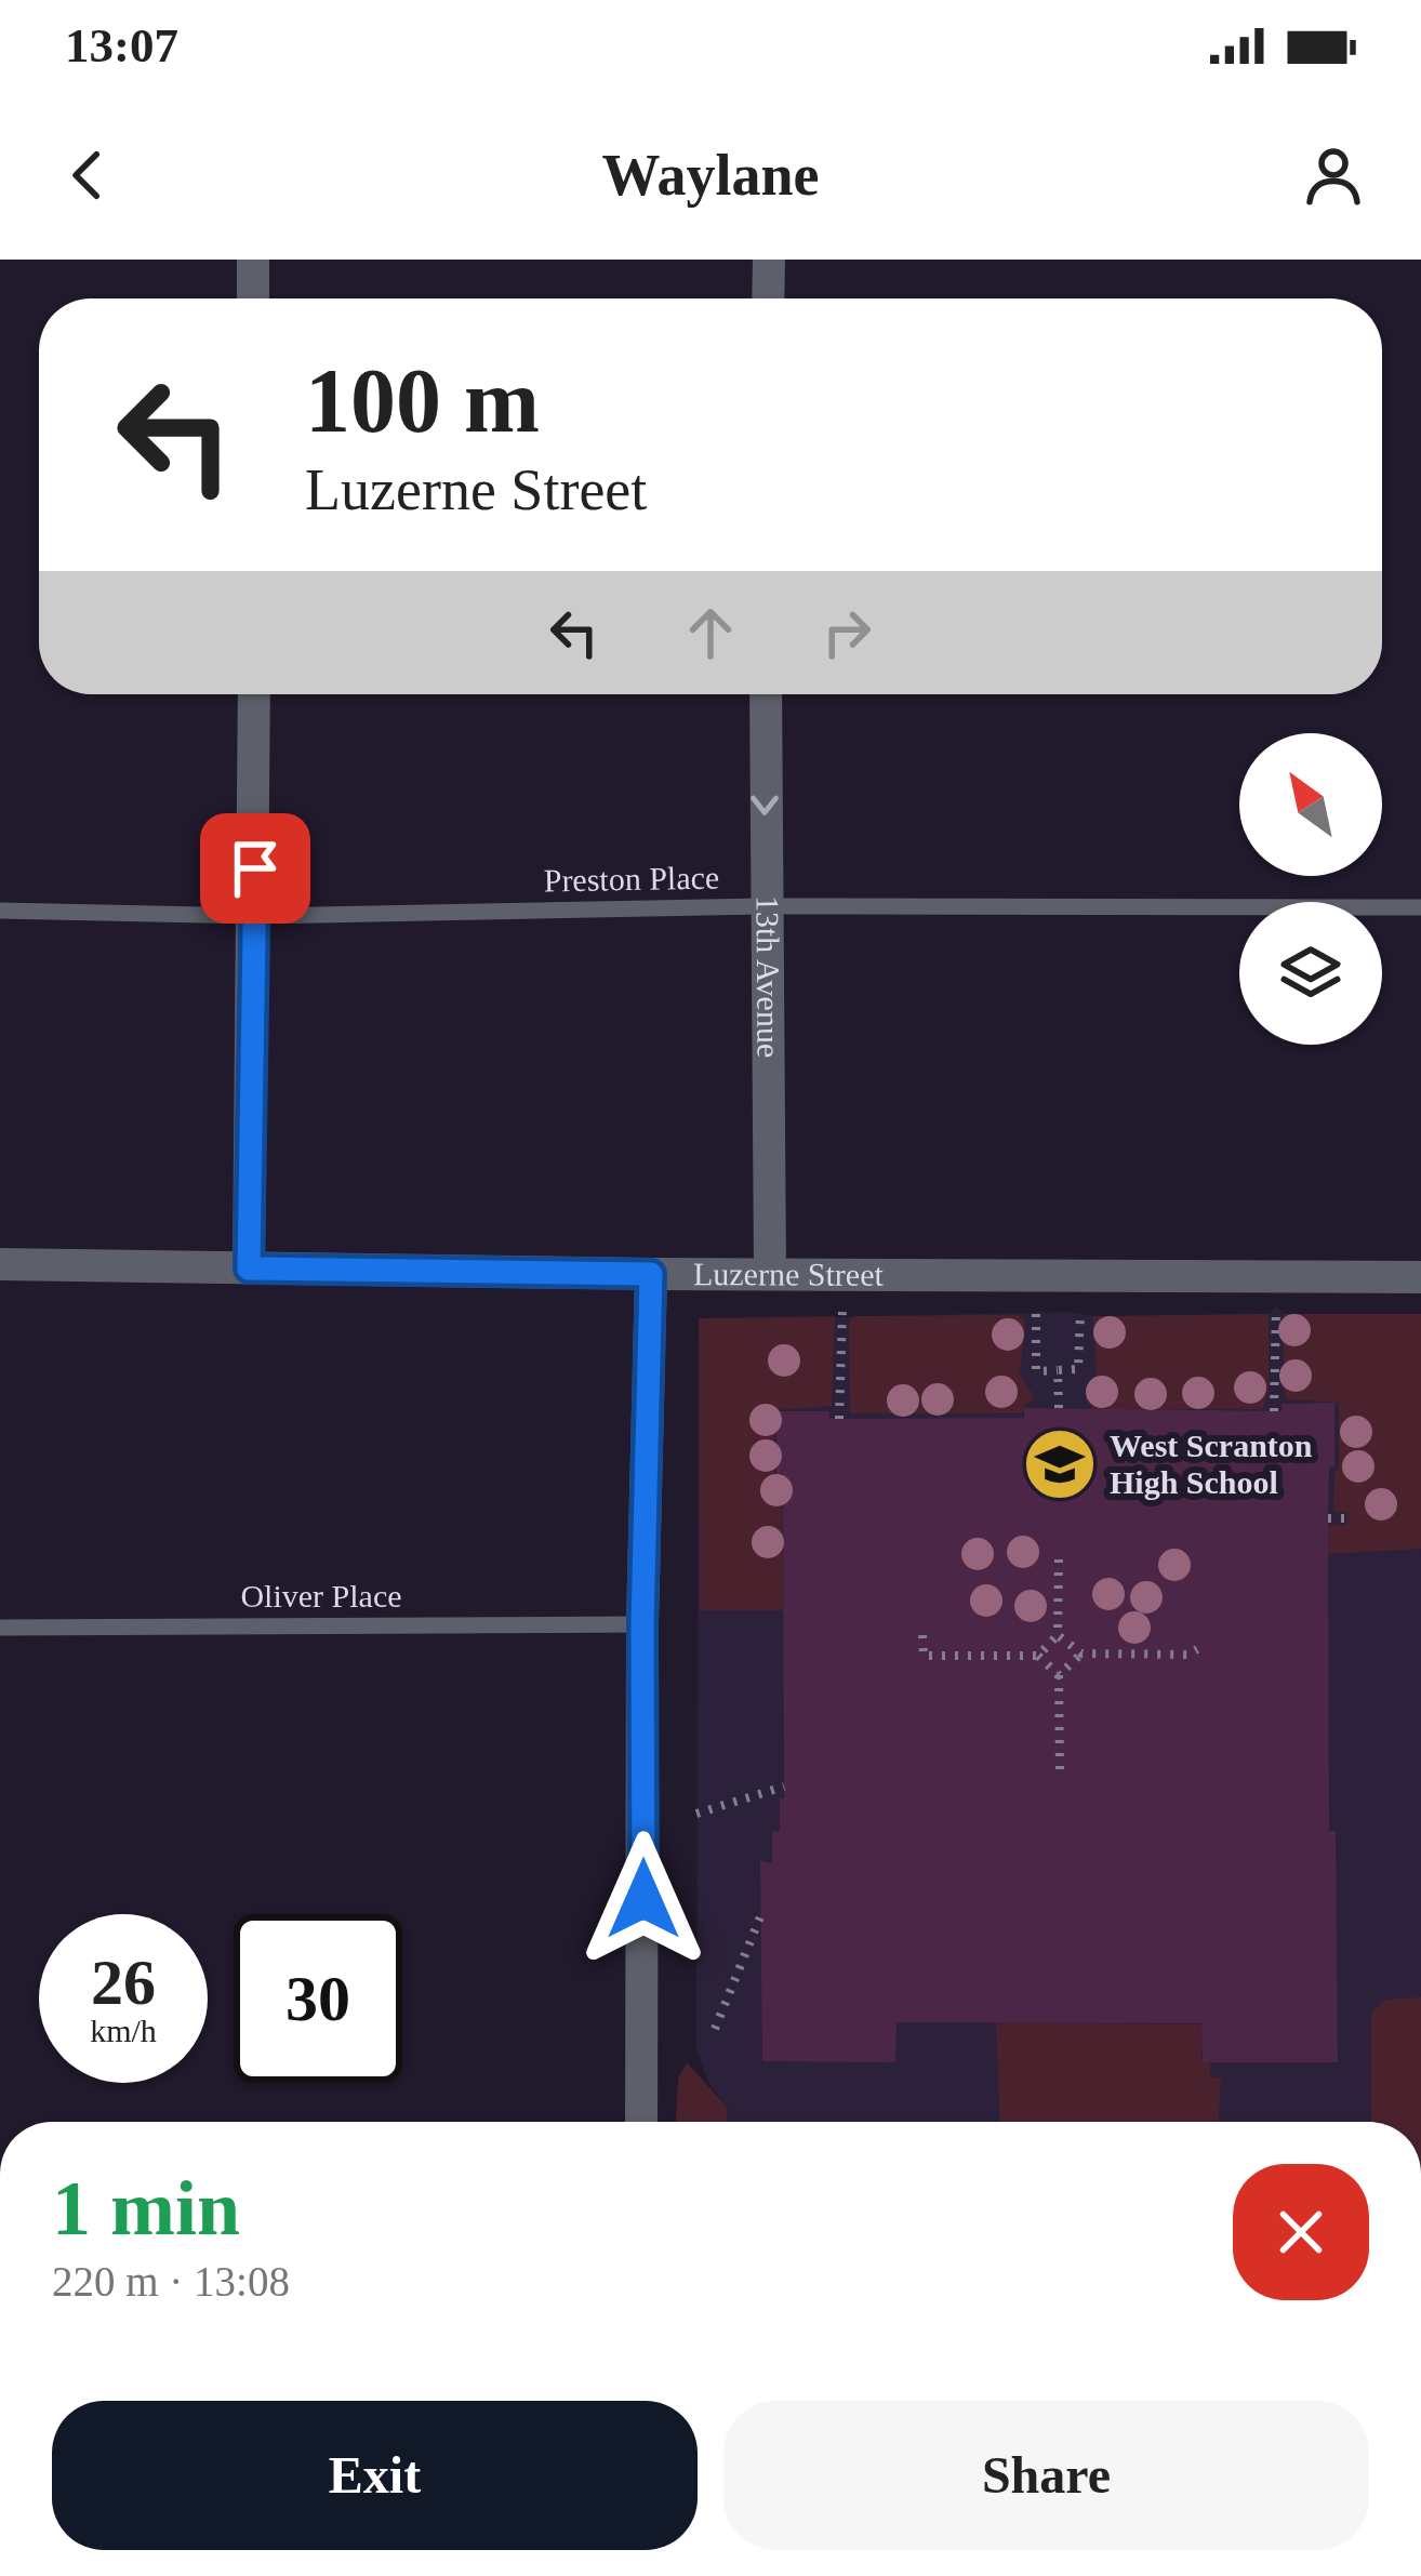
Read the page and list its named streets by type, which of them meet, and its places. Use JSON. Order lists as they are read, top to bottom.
{
  "streets": {
    "street": ["13th Avenue", "Luzerne Street"],
    "lane": ["Preston Place", "Oliver Place"]
  },
  "crossings": [
    ["Preston Place", "13th Avenue"],
    ["13th Avenue", "Luzerne Street"]
  ],
  "one_way": ["13th Avenue"],
  "places": {
    "school or university": ["West Scranton High School"]
  },
  "north": "top left",
  "page": {
    "status": "13:07",
    "header": "Waylane",
    "turn": ["100 m", "Luzerne Street"],
    "speed": "26 km/h",
    "limit": "30",
    "heading": ["1 min", "220 m · 13:08"],
    "buttons": ["Exit", "Share"]
  }
}
